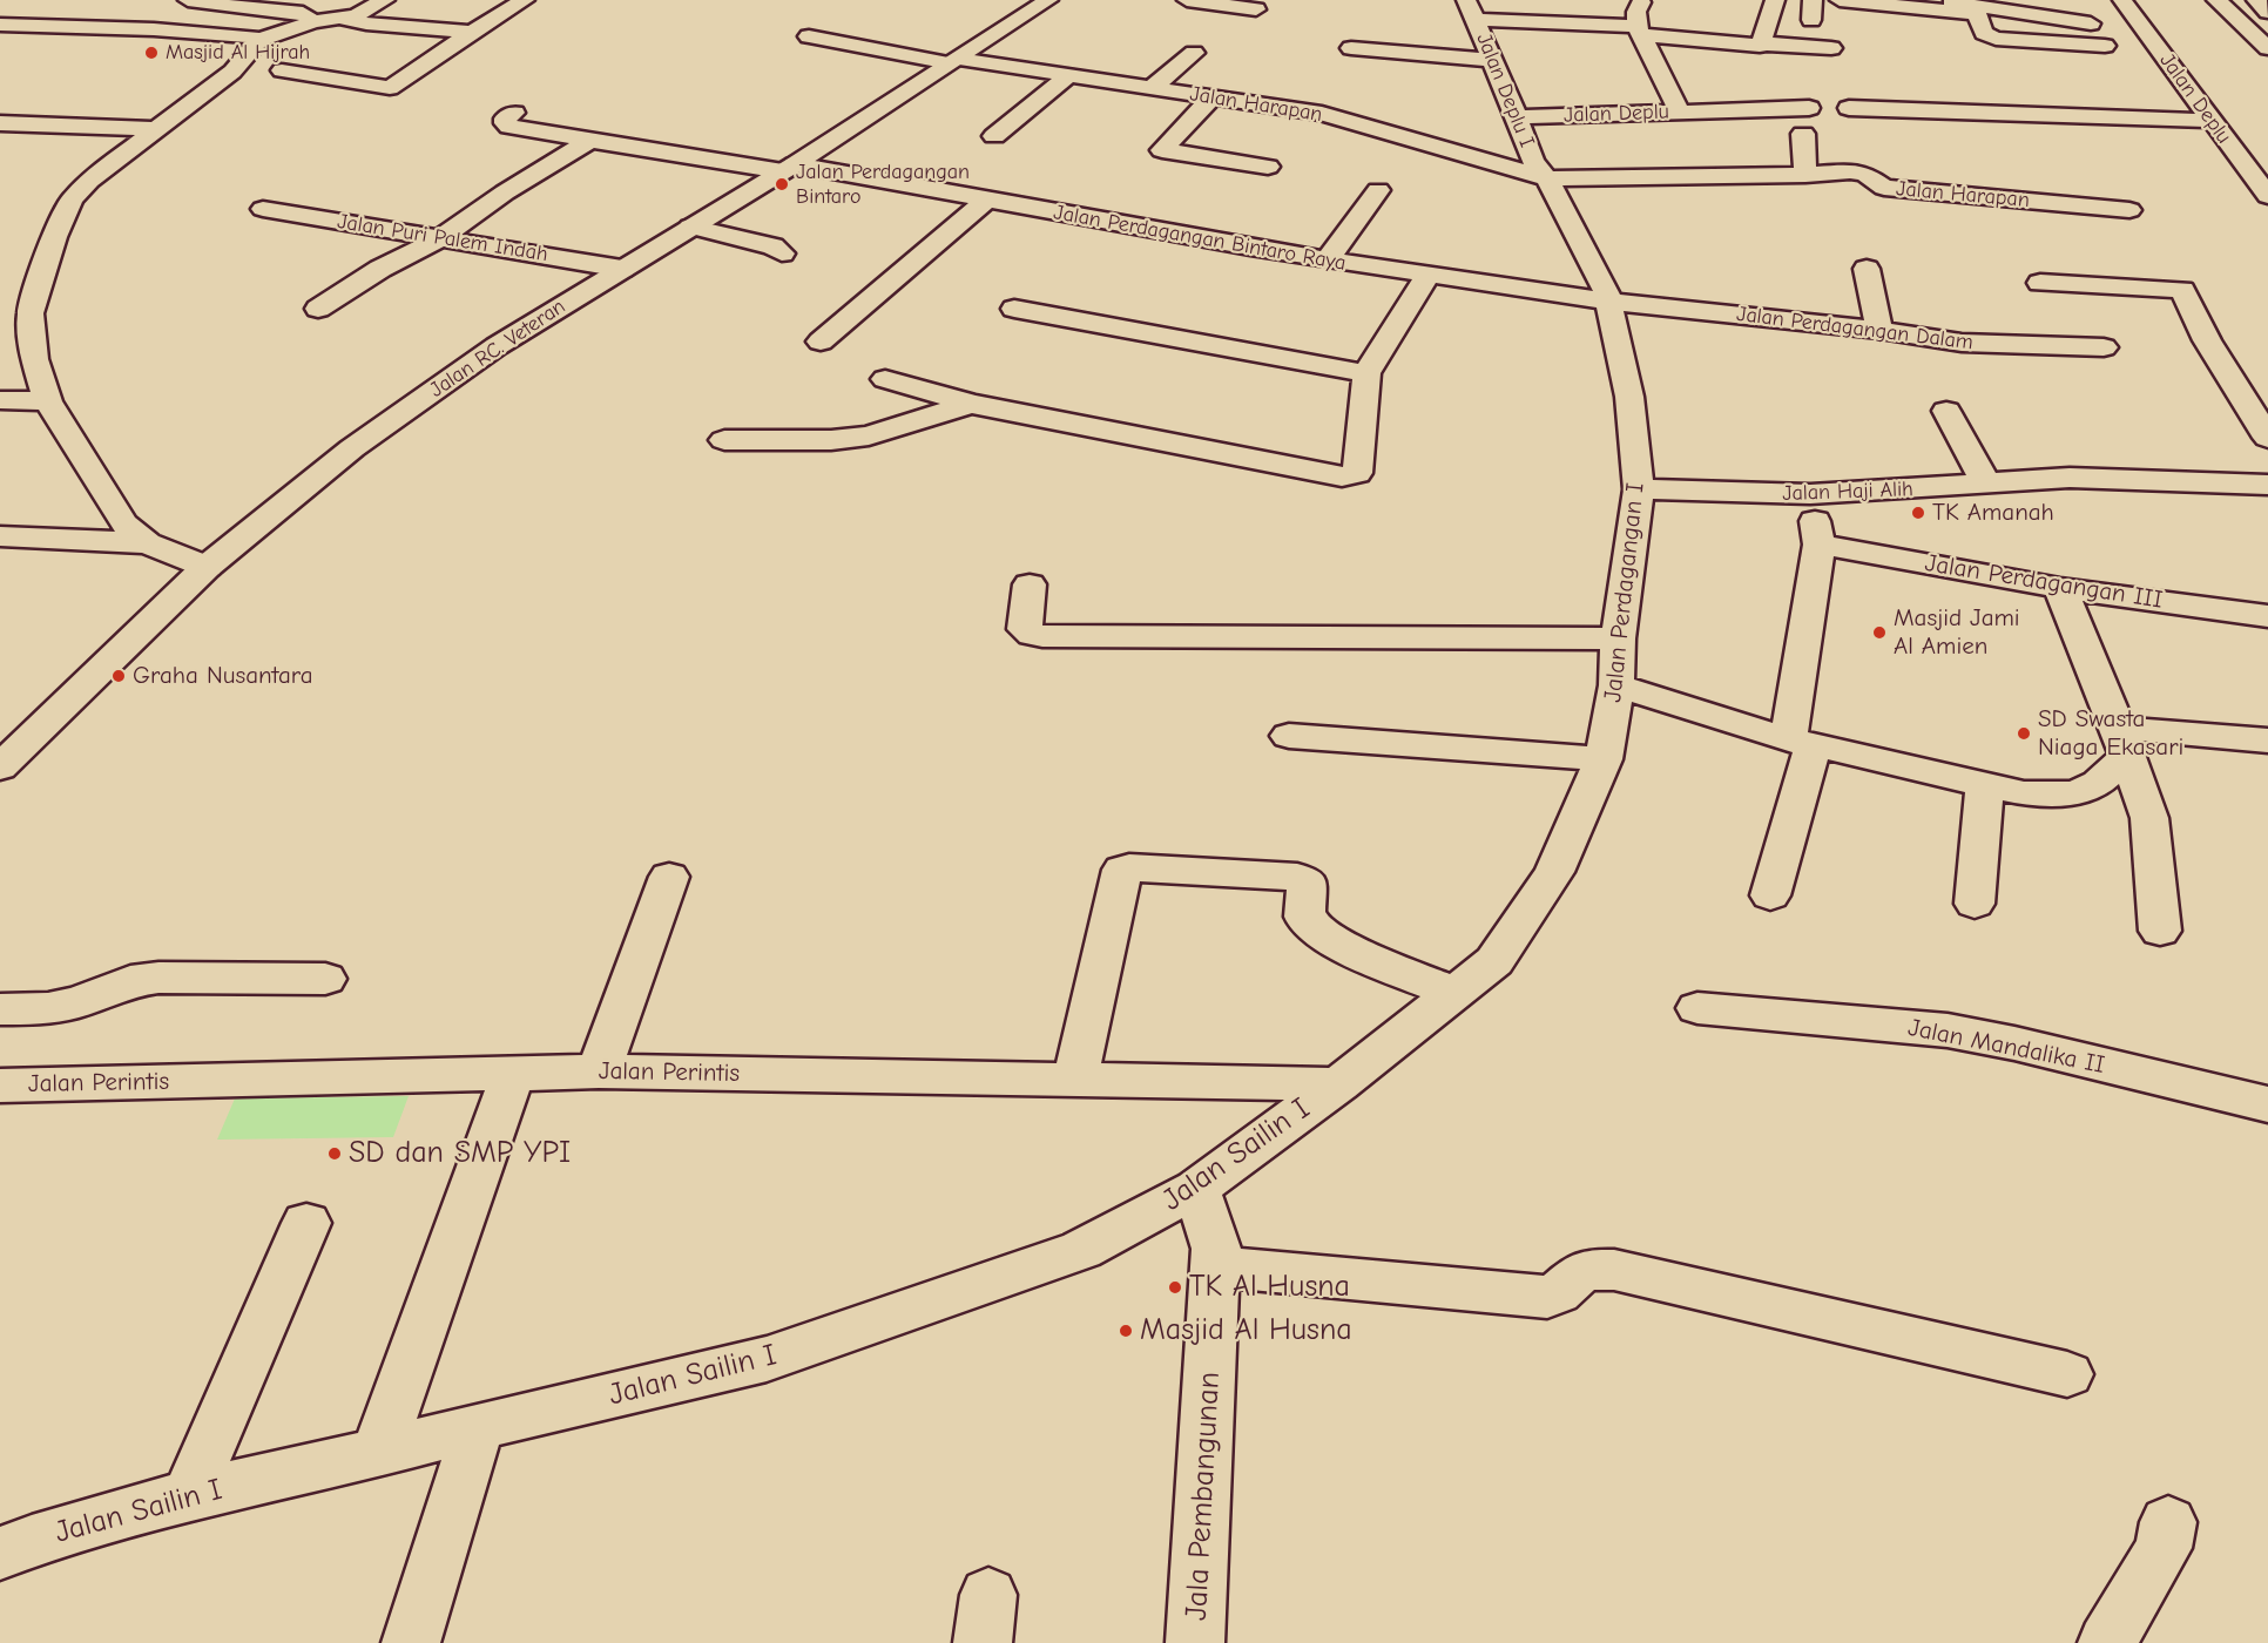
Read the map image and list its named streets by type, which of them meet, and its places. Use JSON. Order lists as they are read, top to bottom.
{
  "streets": {
    "main road": [
      "Jalan Deplu I",
      "Jalan Deplu",
      "Jalan Harapan",
      "Jalan Puri Palem Indah",
      "Jalan Perdagangan Bintaro Raya",
      "Jalan Perdagangan Dalam",
      "Jalan RC. Veteran",
      "Jalan Haji Alih",
      "Jalan Perdagangan III",
      "Jalan Perdagangan I",
      "Jalan Mandalika II",
      "Jalan Perintis",
      "Jalan Sailin I",
      "Jala Pembangunan"
    ]
  },
  "crossings": [
    ["Jalan Deplu I", "Jalan Deplu"],
    ["Jalan Deplu I", "Jalan Harapan"],
    ["Jalan Harapan", "Jalan RC. Veteran"],
    ["Jalan Puri Palem Indah", "Jalan RC. Veteran"],
    ["Jalan Perdagangan Bintaro Raya", "Jalan Perdagangan Dalam"],
    ["Jalan Perdagangan Bintaro Raya", "Jalan RC. Veteran"],
    ["Jalan Perdagangan Bintaro Raya", "Jalan Perdagangan I"],
    ["Jalan Perdagangan Dalam", "Jalan Perdagangan I"],
    ["Jalan Haji Alih", "Jalan Perdagangan I"],
    ["Jalan Perdagangan I", "Jalan Perintis"],
    ["Jalan Perdagangan I", "Jalan Sailin I"],
    ["Jalan Perintis", "Jalan Sailin I"],
    ["Jalan Sailin I", "Jala Pembangunan"]
  ],
  "places": [
    "Masjid Al Hijrah",
    "Jalan Perdagangan Bintaro",
    "TK Amanah",
    "Masjid Jami Al Amien",
    "Graha Nusantara",
    "SD Swasta Niaga Ekasari",
    "SD dan SMP YPI",
    "TK Al Husna",
    "Masjid Al Husna"
  ]
}
